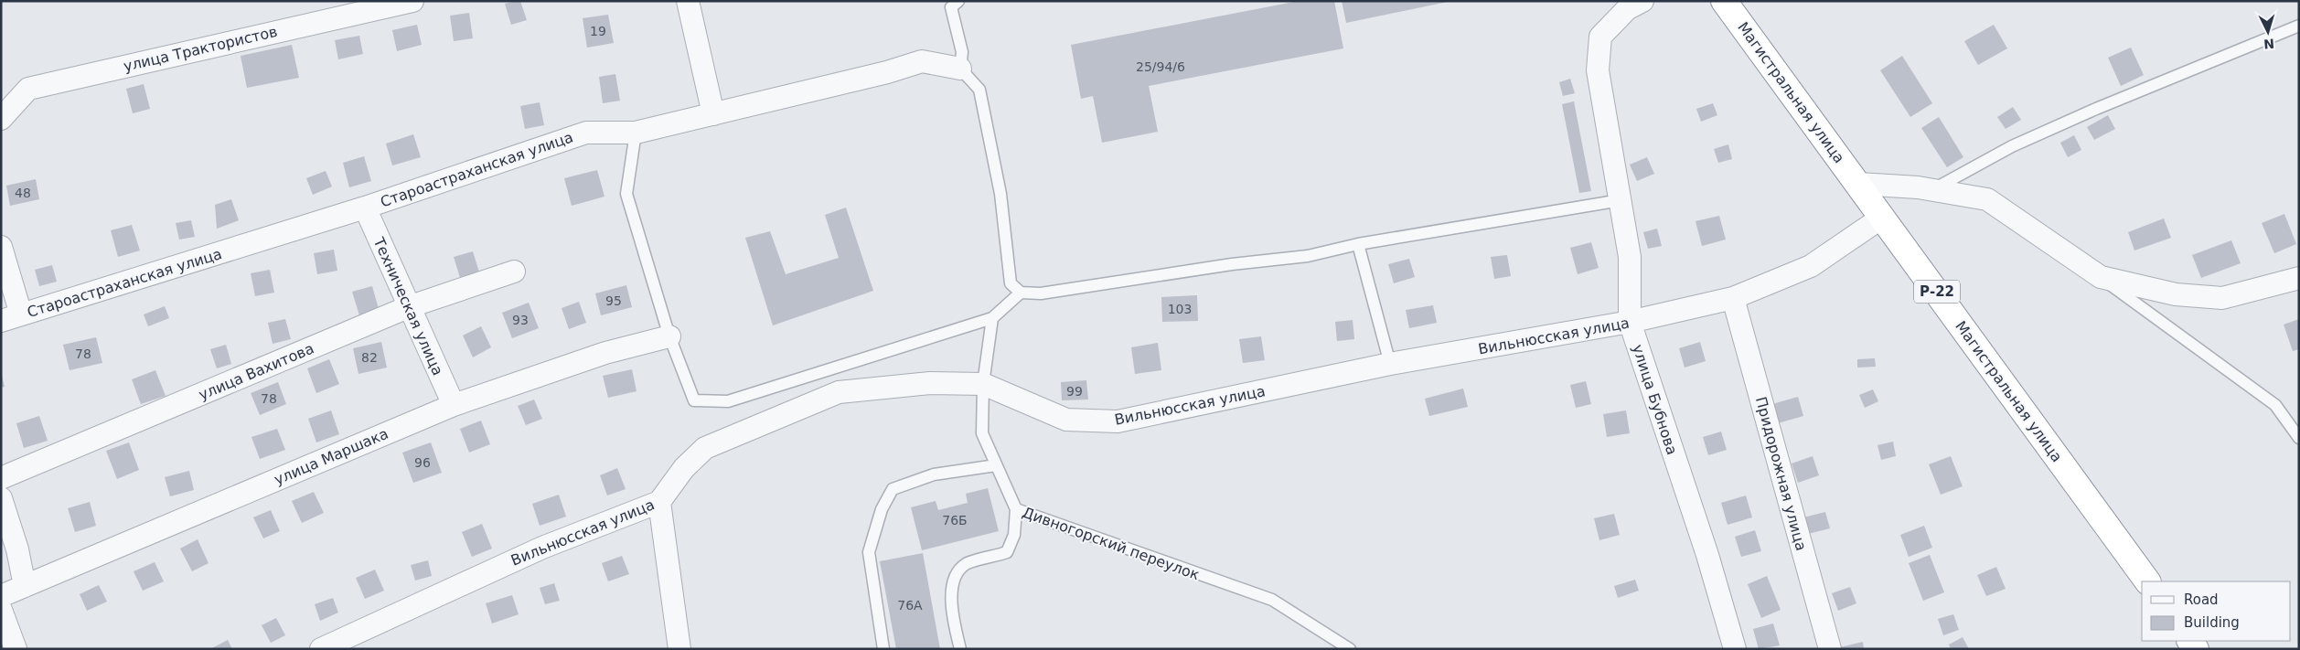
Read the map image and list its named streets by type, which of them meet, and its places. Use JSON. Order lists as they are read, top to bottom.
{
  "streets": {
    "highway": ["Магистральная улица", "Р-22"],
    "street": [
      "улица Трактористов",
      "Староастраханская улица",
      "Техническая улица",
      "Вильнюсская улица",
      "улица Вахитова",
      "улица Бубнова",
      "улица Маршака",
      "Придорожная улица"
    ],
    "lane": ["Дивногорский переулок"]
  },
  "crossings": [
    ["Магистральная улица", "Вильнюсская улица"],
    ["Староастраханская улица", "Техническая улица"],
    ["Техническая улица", "улица Вахитова"],
    ["Техническая улица", "улица Маршака"],
    ["Вильнюсская улица", "улица Бубнова"],
    ["Вильнюсская улица", "Придорожная улица"],
    ["Вильнюсская улица", "Дивногорский переулок"]
  ],
  "house_numbers": [
    "19",
    "25/94/6",
    "48",
    "95",
    "103",
    "93",
    "78",
    "82",
    "99",
    "78",
    "96",
    "76Б",
    "76А"
  ],
  "legend": ["Road", "Building"],
  "north": "bottom"
}
